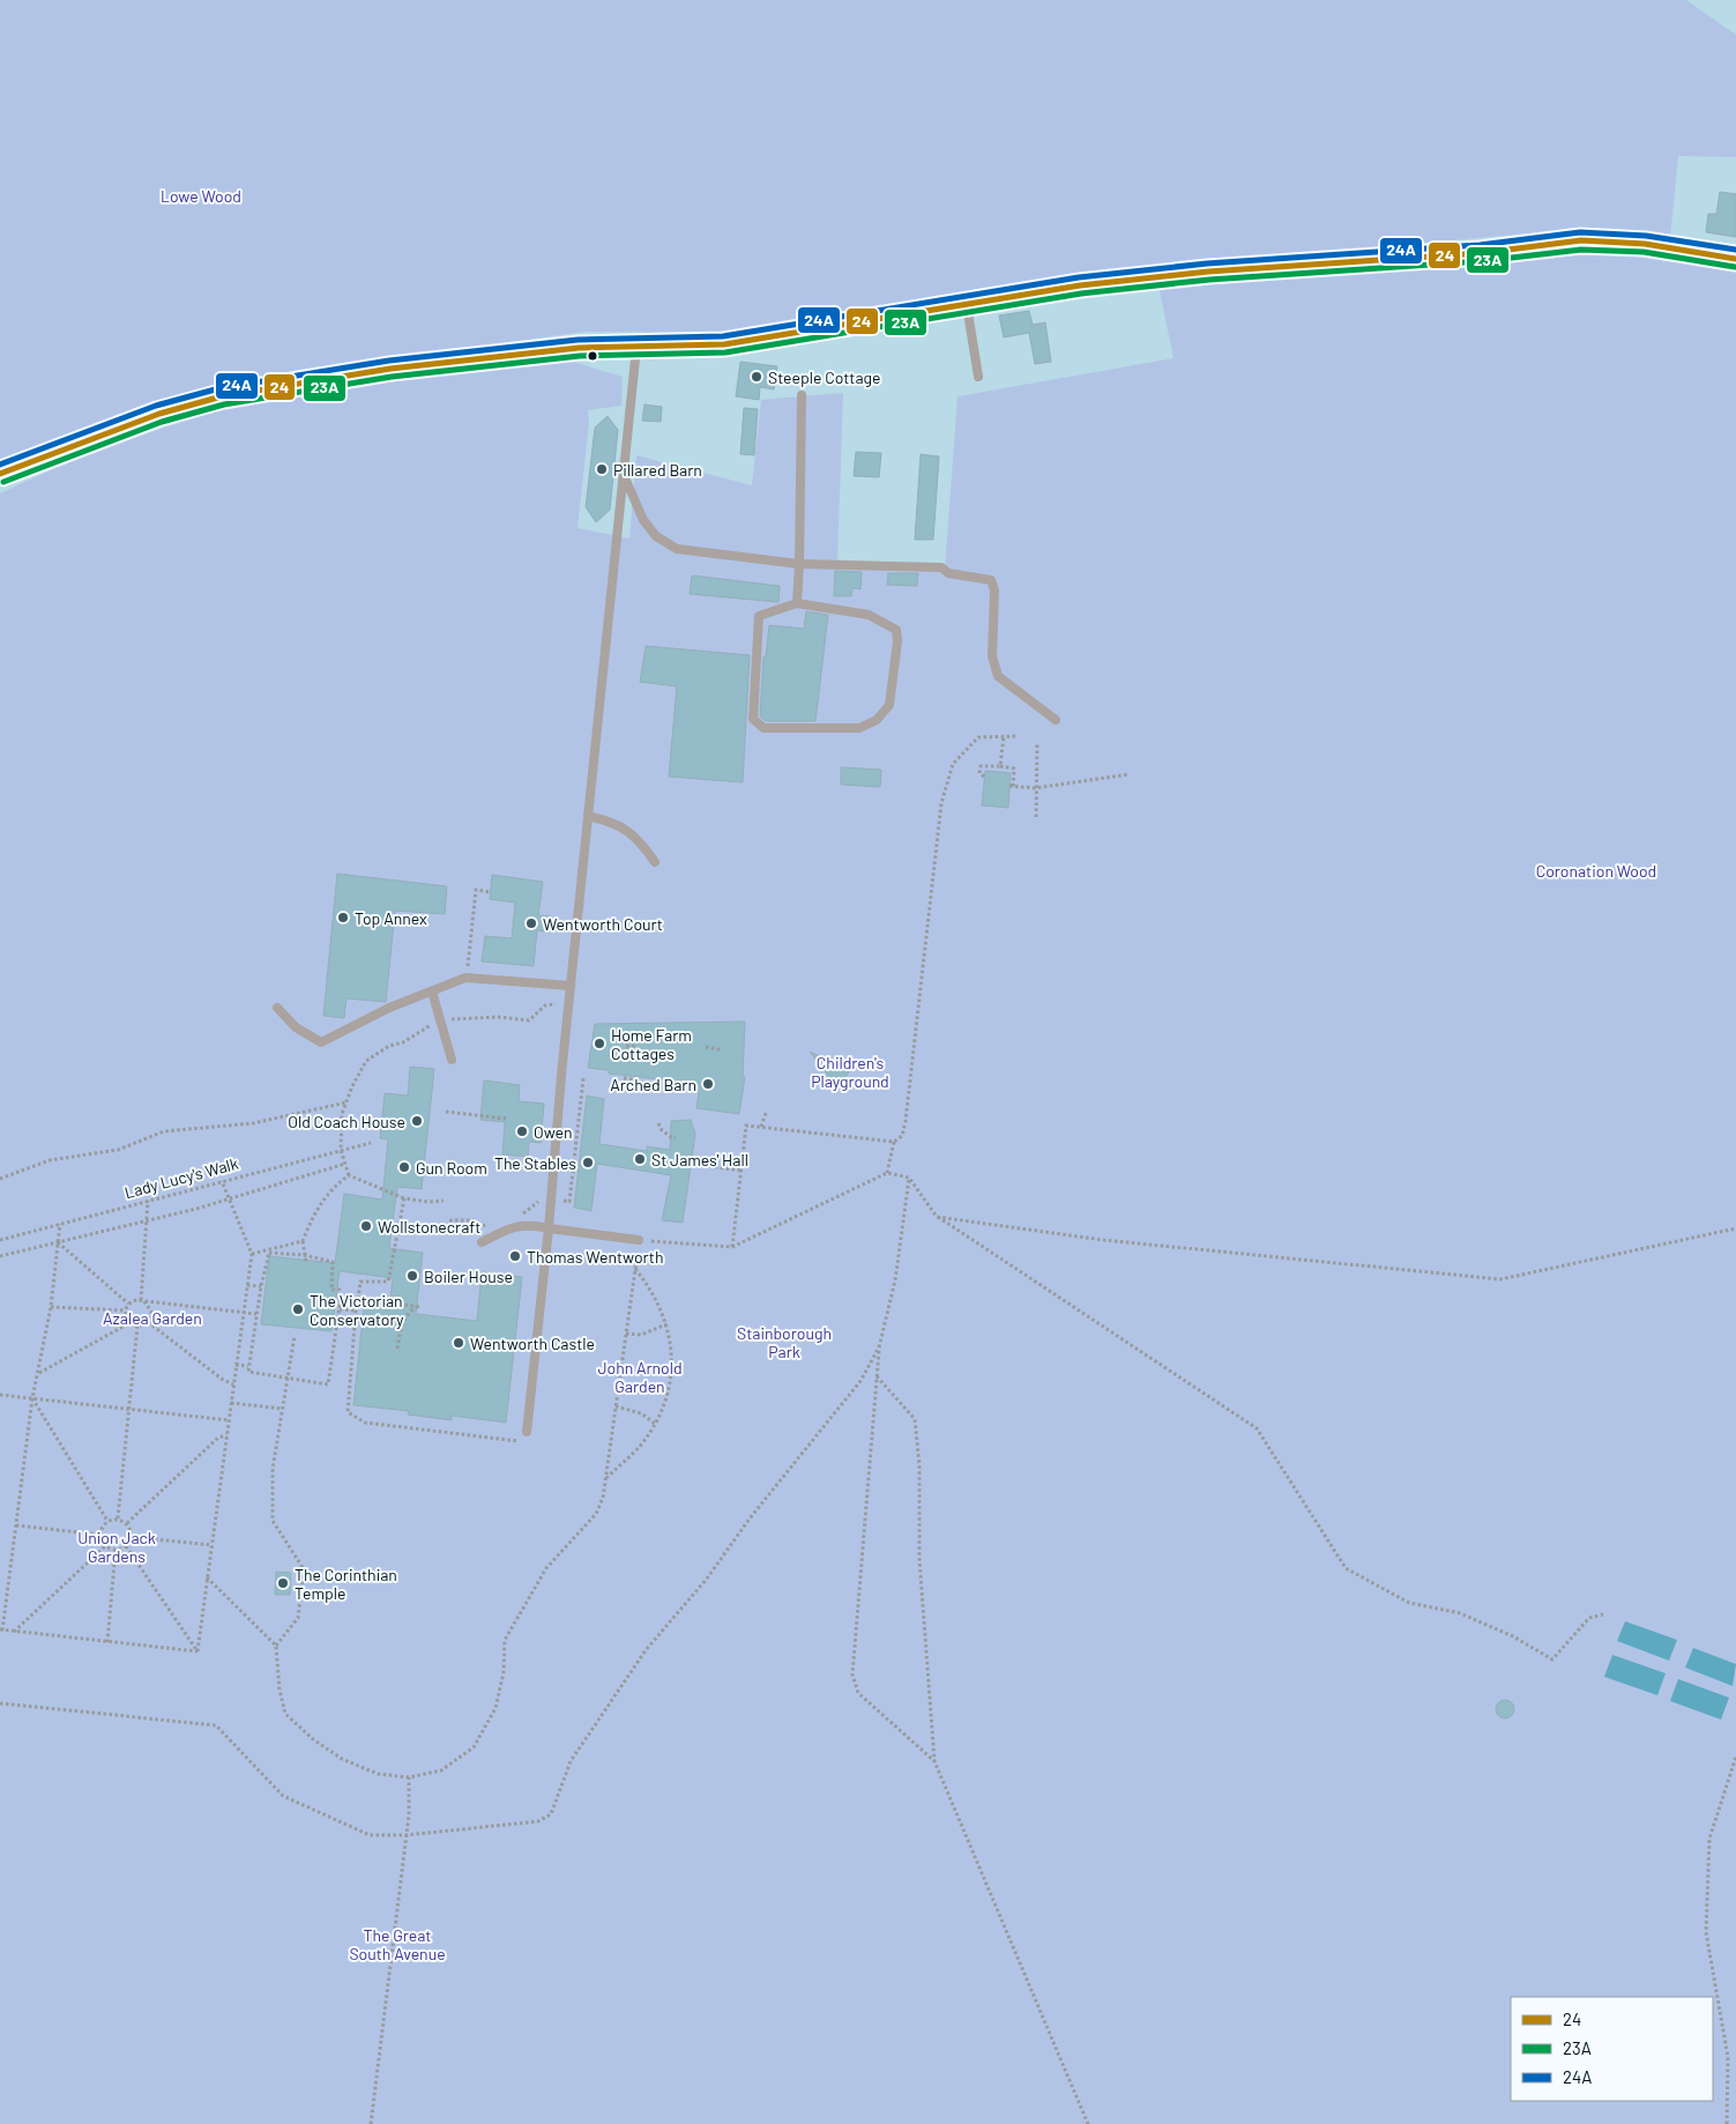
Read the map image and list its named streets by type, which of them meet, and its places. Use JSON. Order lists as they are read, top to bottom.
{
  "streets": {
    "path": ["Lady Lucy's Walk"]
  },
  "parks": [
    "Lowe Wood",
    "Coronation Wood",
    "Children's Playground",
    "Azalea Garden",
    "Stainborough Park",
    "John Arnold Garden",
    "Union Jack Gardens",
    "The Great South Avenue"
  ],
  "places": [
    "Steeple Cottage",
    "Pillared Barn",
    "Top Annex",
    "Wentworth Court",
    "Home Farm Cottages",
    "Arched Barn",
    "Old Coach House",
    "Owen",
    "St James' Hall",
    "The Stables",
    "Gun Room",
    "Wollstonecraft",
    "Thomas Wentworth",
    "Boiler House",
    "The Victorian Conservatory",
    "Wentworth Castle",
    "The Corinthian Temple"
  ],
  "lines": ["transit line 24A", "transit line 24", "transit line 23A"],
  "legend": ["24", "23A", "24A"]
}
